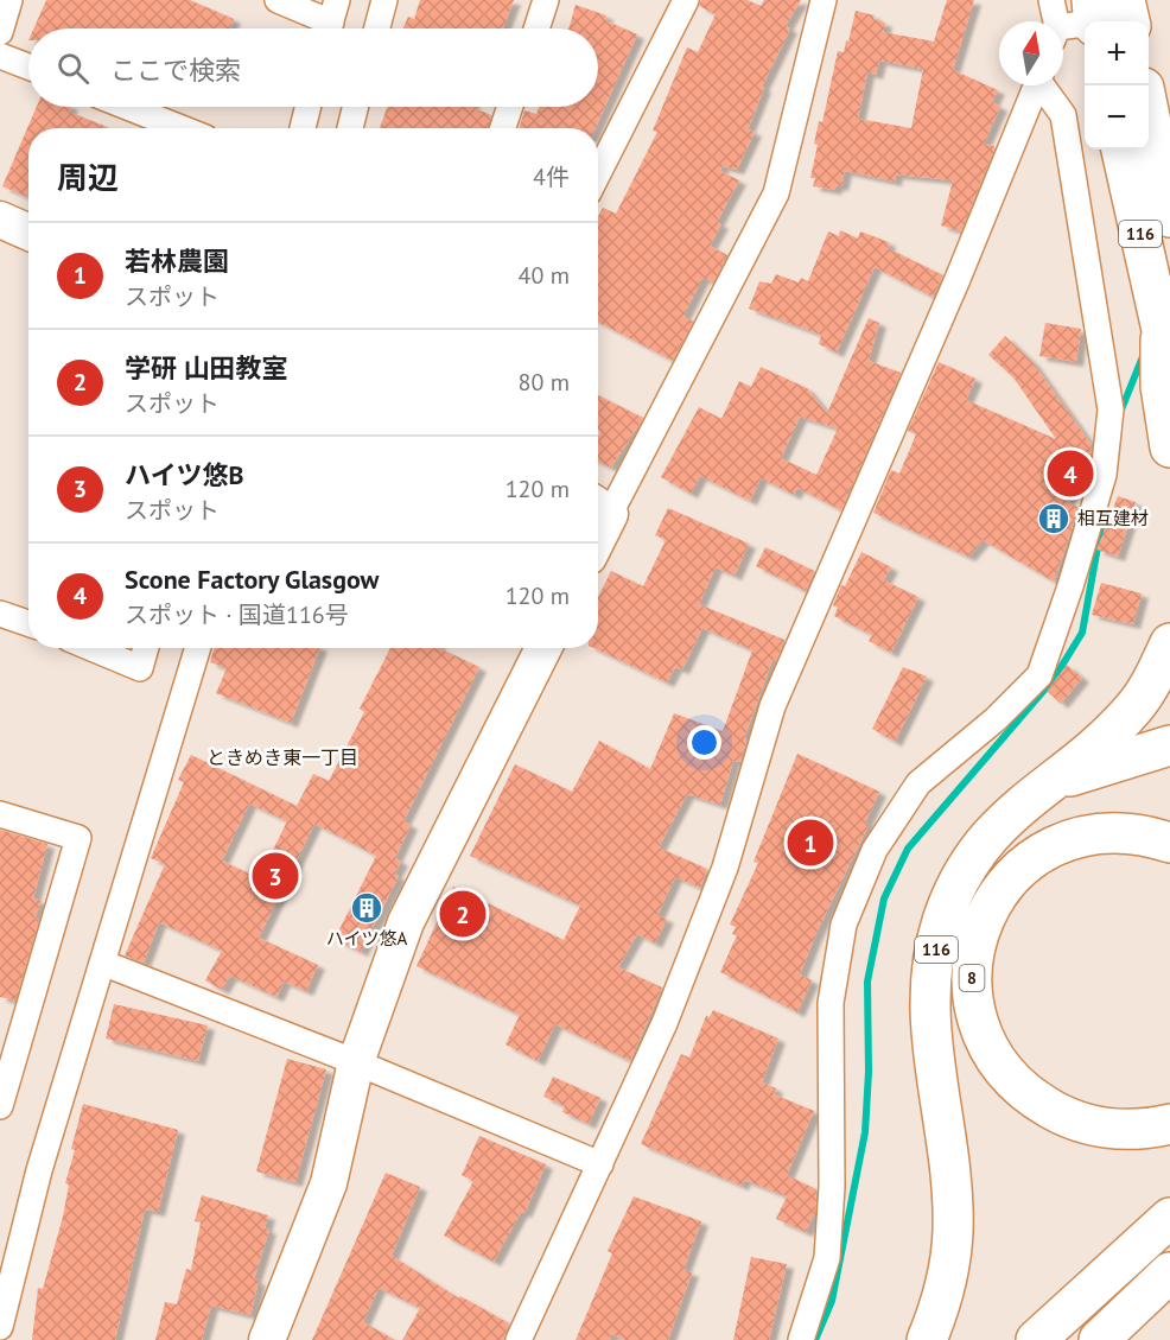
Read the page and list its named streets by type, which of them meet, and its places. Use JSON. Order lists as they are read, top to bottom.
{
  "streets": {
    "highway": ["116", "8"]
  },
  "districts": ["ときめき東一丁目"],
  "places": {
    "building": ["相互建材", "ハイツ悠A"]
  },
  "north": "top",
  "page": {
    "map_buttons": ["+", "−"],
    "search": "ここで検索",
    "heading": ["周辺", "4件"],
    "list": [
      {
        "mark": "1",
        "name": "若林農園",
        "note": "スポット",
        "value": "40 m"
      },
      {
        "mark": "2",
        "name": "学研 山田教室",
        "note": "スポット",
        "value": "80 m"
      },
      {
        "mark": "3",
        "name": "ハイツ悠B",
        "note": "スポット",
        "value": "120 m"
      },
      {
        "mark": "4",
        "name": "Scone Factory Glasgow",
        "note": "スポット · 国道116号",
        "value": "120 m"
      }
    ],
    "pins": [
      "4",
      "1",
      "3",
      "2"
    ]
  }
}
